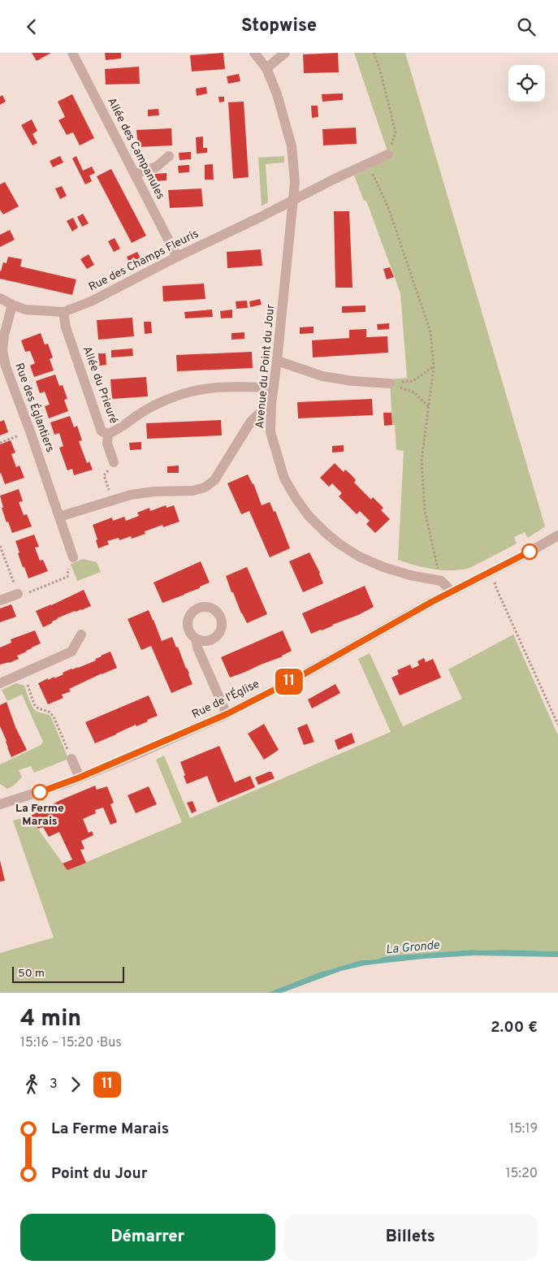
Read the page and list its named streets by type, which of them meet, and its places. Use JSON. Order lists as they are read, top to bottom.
{
  "streets": {
    "street": [
      "Allée des Campanules",
      "Rue des Champs Fleuris",
      "Avenue du Point du Jour",
      "Allée du Prieuré",
      "Rue des Églantiers",
      "Rue de l'Église"
    ]
  },
  "crossings": [
    ["Allée des Campanules", "Rue des Champs Fleuris"],
    ["Rue des Champs Fleuris", "Avenue du Point du Jour"],
    ["Rue des Champs Fleuris", "Allée du Prieuré"],
    ["Rue des Champs Fleuris", "Rue des Églantiers"],
    ["Avenue du Point du Jour", "Allée du Prieuré"]
  ],
  "water": ["La Gronde"],
  "places": ["La Ferme Marais"],
  "lines": ["bus line 11"],
  "scale_bar": "50 m",
  "page": {
    "header": "Stopwise",
    "on_map": "11",
    "scale": "50 m",
    "heading": ["4 min", "15:16 – 15:20 · Bus", "2.00 €"],
    "legs": ["3", "11"],
    "list": [
      {
        "name": "La Ferme Marais",
        "value": "15:19"
      },
      {
        "name": "Point du Jour",
        "value": "15:20"
      }
    ],
    "buttons": ["Démarrer", "Billets"]
  }
}
